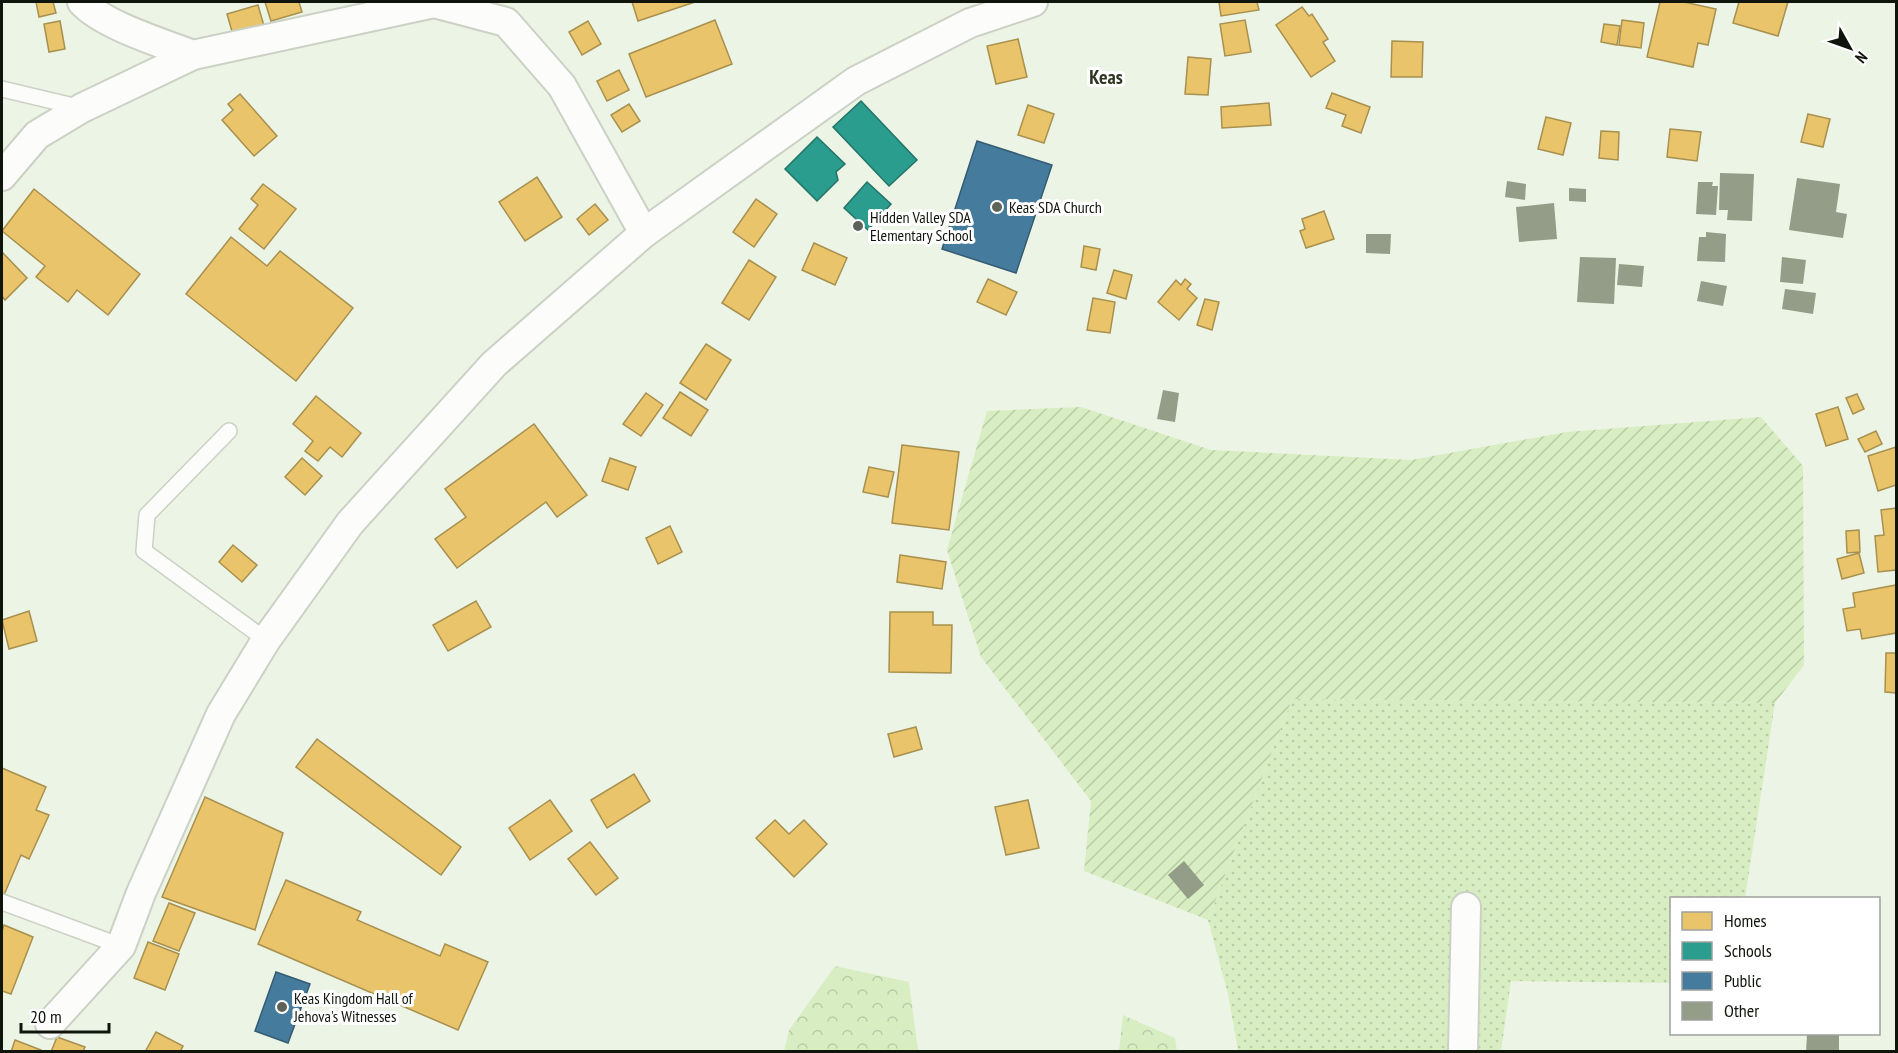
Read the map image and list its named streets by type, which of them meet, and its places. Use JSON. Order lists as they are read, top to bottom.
{
  "districts": ["Keas"],
  "places": ["Keas SDA Church", "Hidden Valley SDA Elementary School", "Keas Kingdom Hall of Jehova's Witnesses"],
  "legend": [
    "Homes",
    "Schools",
    "Public",
    "Other"
  ],
  "scale_bar": "20 m",
  "north": "bottom right"
}
